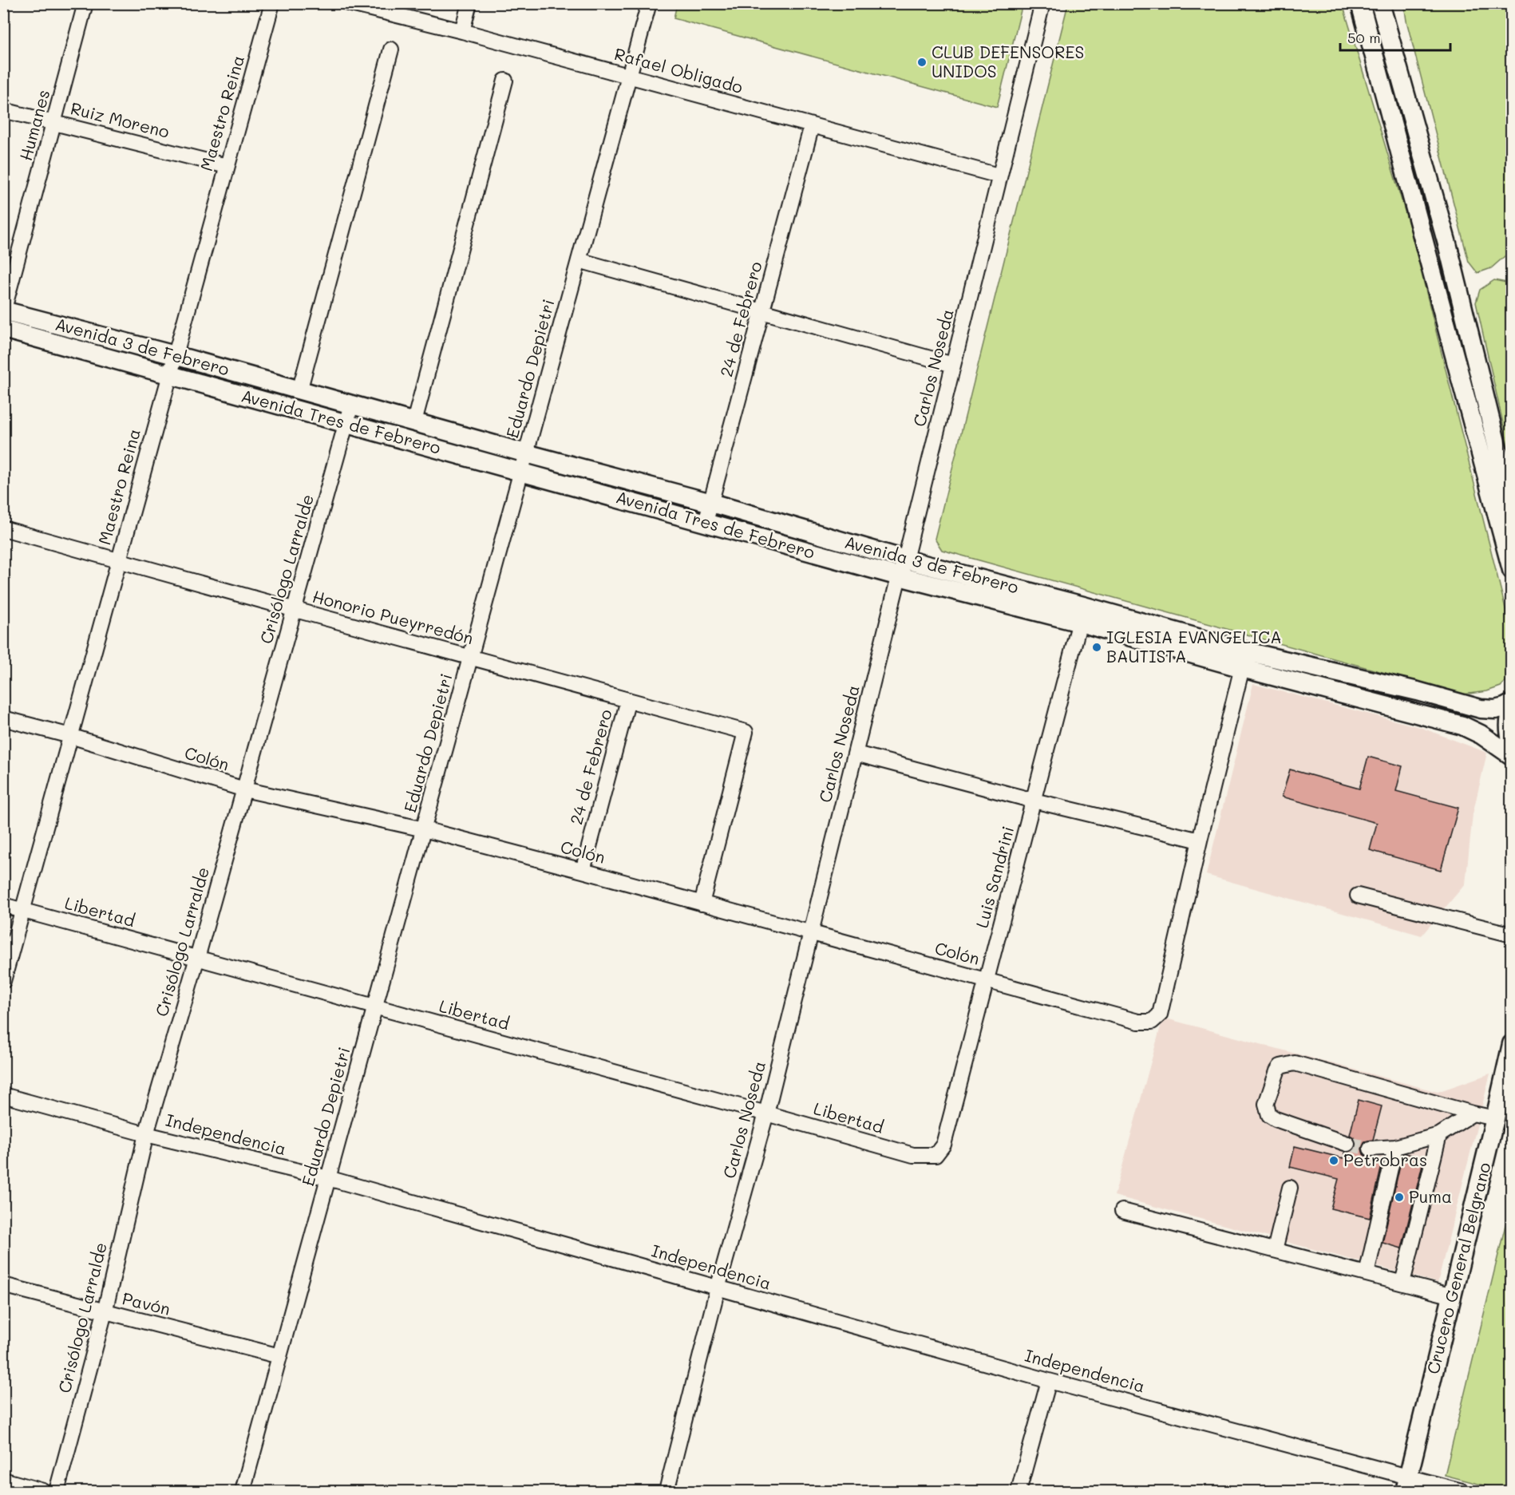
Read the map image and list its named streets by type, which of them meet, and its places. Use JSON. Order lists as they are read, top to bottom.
{
  "streets": {
    "main road": ["Avenida 3 de Febrero", "Avenida Tres de Febrero", "Crucero General Belgrano"],
    "street": [
      "Rafael Obligado",
      "Maestro Reina",
      "Ruiz Moreno",
      "Humanes",
      "24 de Febrero",
      "Carlos Noseda",
      "Eduardo Depietri",
      "Crisólogo Larralde",
      "Honorio Pueyrredón",
      "Colón",
      "Luis Sandrini",
      "Libertad",
      "Independencia",
      "Pavón"
    ]
  },
  "crossings": [
    ["Rafael Obligado", "24 de Febrero"],
    ["Rafael Obligado", "Carlos Noseda"],
    ["Rafael Obligado", "Eduardo Depietri"],
    ["Maestro Reina", "Ruiz Moreno"],
    ["Maestro Reina", "Avenida 3 de Febrero"],
    ["Maestro Reina", "Avenida Tres de Febrero"],
    ["Maestro Reina", "Honorio Pueyrredón"],
    ["Maestro Reina", "Colón"],
    ["Maestro Reina", "Libertad"],
    ["Ruiz Moreno", "Humanes"],
    ["Humanes", "Avenida 3 de Febrero"],
    ["24 de Febrero", "Avenida 3 de Febrero"],
    ["24 de Febrero", "Avenida Tres de Febrero"],
    ["24 de Febrero", "Honorio Pueyrredón"],
    ["24 de Febrero", "Colón"],
    ["Avenida 3 de Febrero", "Carlos Noseda"],
    ["Avenida 3 de Febrero", "Eduardo Depietri"],
    ["Avenida 3 de Febrero", "Avenida Tres de Febrero"],
    ["Avenida 3 de Febrero", "Crisólogo Larralde"],
    ["Avenida 3 de Febrero", "Luis Sandrini"],
    ["Carlos Noseda", "Avenida Tres de Febrero"],
    ["Carlos Noseda", "Colón"],
    ["Carlos Noseda", "Libertad"],
    ["Carlos Noseda", "Independencia"],
    ["Eduardo Depietri", "Avenida Tres de Febrero"],
    ["Eduardo Depietri", "Honorio Pueyrredón"],
    ["Eduardo Depietri", "Colón"],
    ["Eduardo Depietri", "Libertad"],
    ["Eduardo Depietri", "Independencia"],
    ["Eduardo Depietri", "Pavón"],
    ["Avenida Tres de Febrero", "Crisólogo Larralde"],
    ["Avenida Tres de Febrero", "Luis Sandrini"],
    ["Crisólogo Larralde", "Honorio Pueyrredón"],
    ["Crisólogo Larralde", "Colón"],
    ["Crisólogo Larralde", "Libertad"],
    ["Crisólogo Larralde", "Independencia"],
    ["Crisólogo Larralde", "Pavón"],
    ["Honorio Pueyrredón", "Colón"],
    ["Colón", "Luis Sandrini"],
    ["Luis Sandrini", "Libertad"],
    ["Independencia", "Crucero General Belgrano"]
  ],
  "places": [
    "CLUB DEFENSORES UNIDOS",
    "IGLESIA EVANGELICA BAUTISTA",
    "Petrobras",
    "Puma"
  ],
  "scale_bar": "50 m"
}
